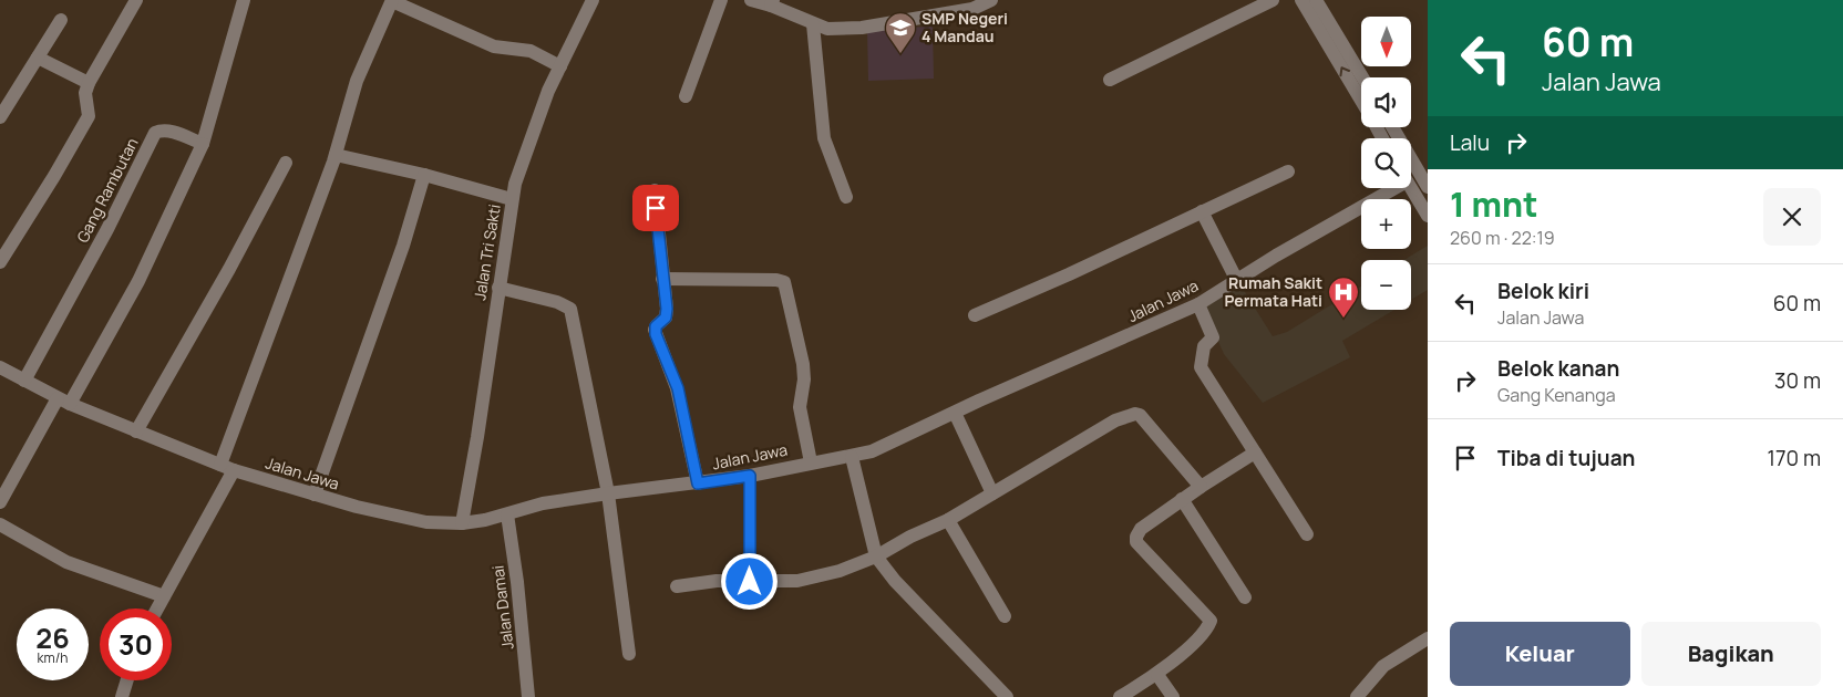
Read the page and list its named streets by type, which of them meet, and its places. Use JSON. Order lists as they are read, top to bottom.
{
  "streets": {
    "street": [
      "Gang Rambutan",
      "Jalan Tri Sakti",
      "Jalan Jawa",
      "Jalan Damai"
    ]
  },
  "crossings": [
    ["Gang Rambutan", "Jalan Jawa"],
    ["Jalan Tri Sakti", "Jalan Jawa"],
    ["Jalan Jawa", "Jalan Damai"]
  ],
  "places": {
    "school or university": ["SMP Negeri 4 Mandau"],
    "hospital": ["Rumah Sakit Permata Hati"]
  },
  "north": "bottom",
  "page": {
    "turn": ["60 m", "Jalan Jawa"],
    "map_buttons": ["+", "−"],
    "then": "Lalu",
    "heading": ["1 mnt", "260 m · 22:19"],
    "list": [
      {
        "name": "Belok kiri",
        "note": "Jalan Jawa",
        "value": "60 m"
      },
      {
        "name": "Belok kanan",
        "note": "Gang Kenanga",
        "value": "30 m"
      },
      {
        "name": "Tiba di tujuan",
        "value": "170 m"
      }
    ],
    "speed": "26 km/h",
    "limit": "30",
    "buttons": ["Keluar", "Bagikan"]
  }
}
